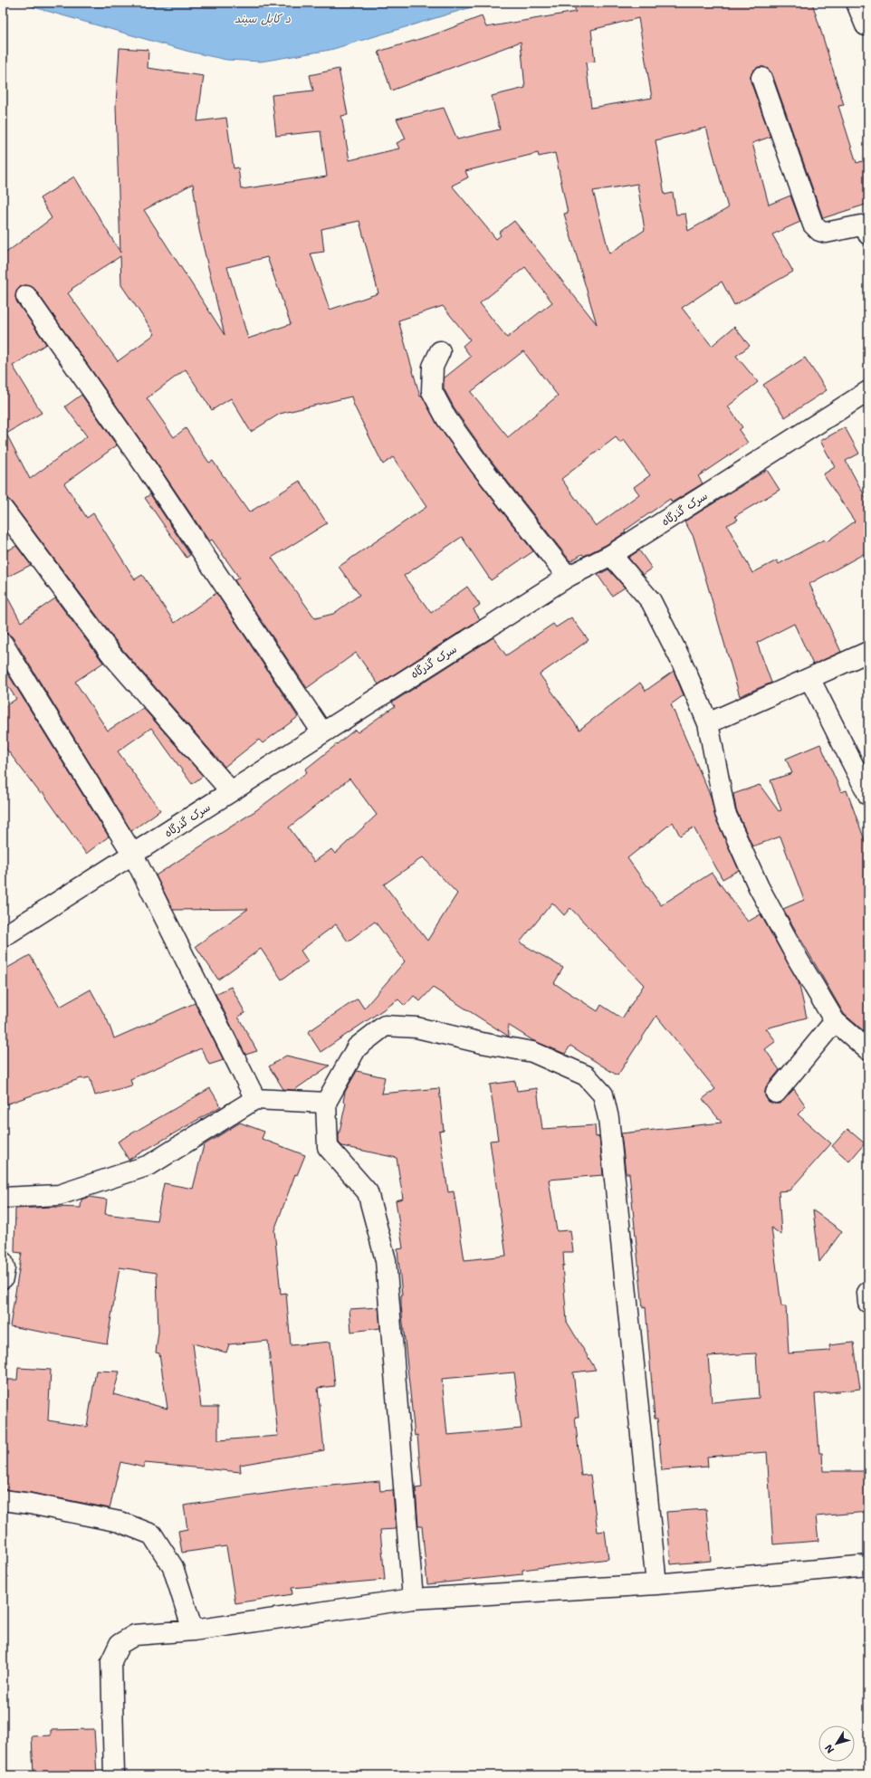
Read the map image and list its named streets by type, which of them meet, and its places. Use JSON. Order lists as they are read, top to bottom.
{
  "streets": {
    "street": ["سرک گذرگاه"]
  },
  "water": ["د کابل سيند"],
  "north": "bottom left"
}
